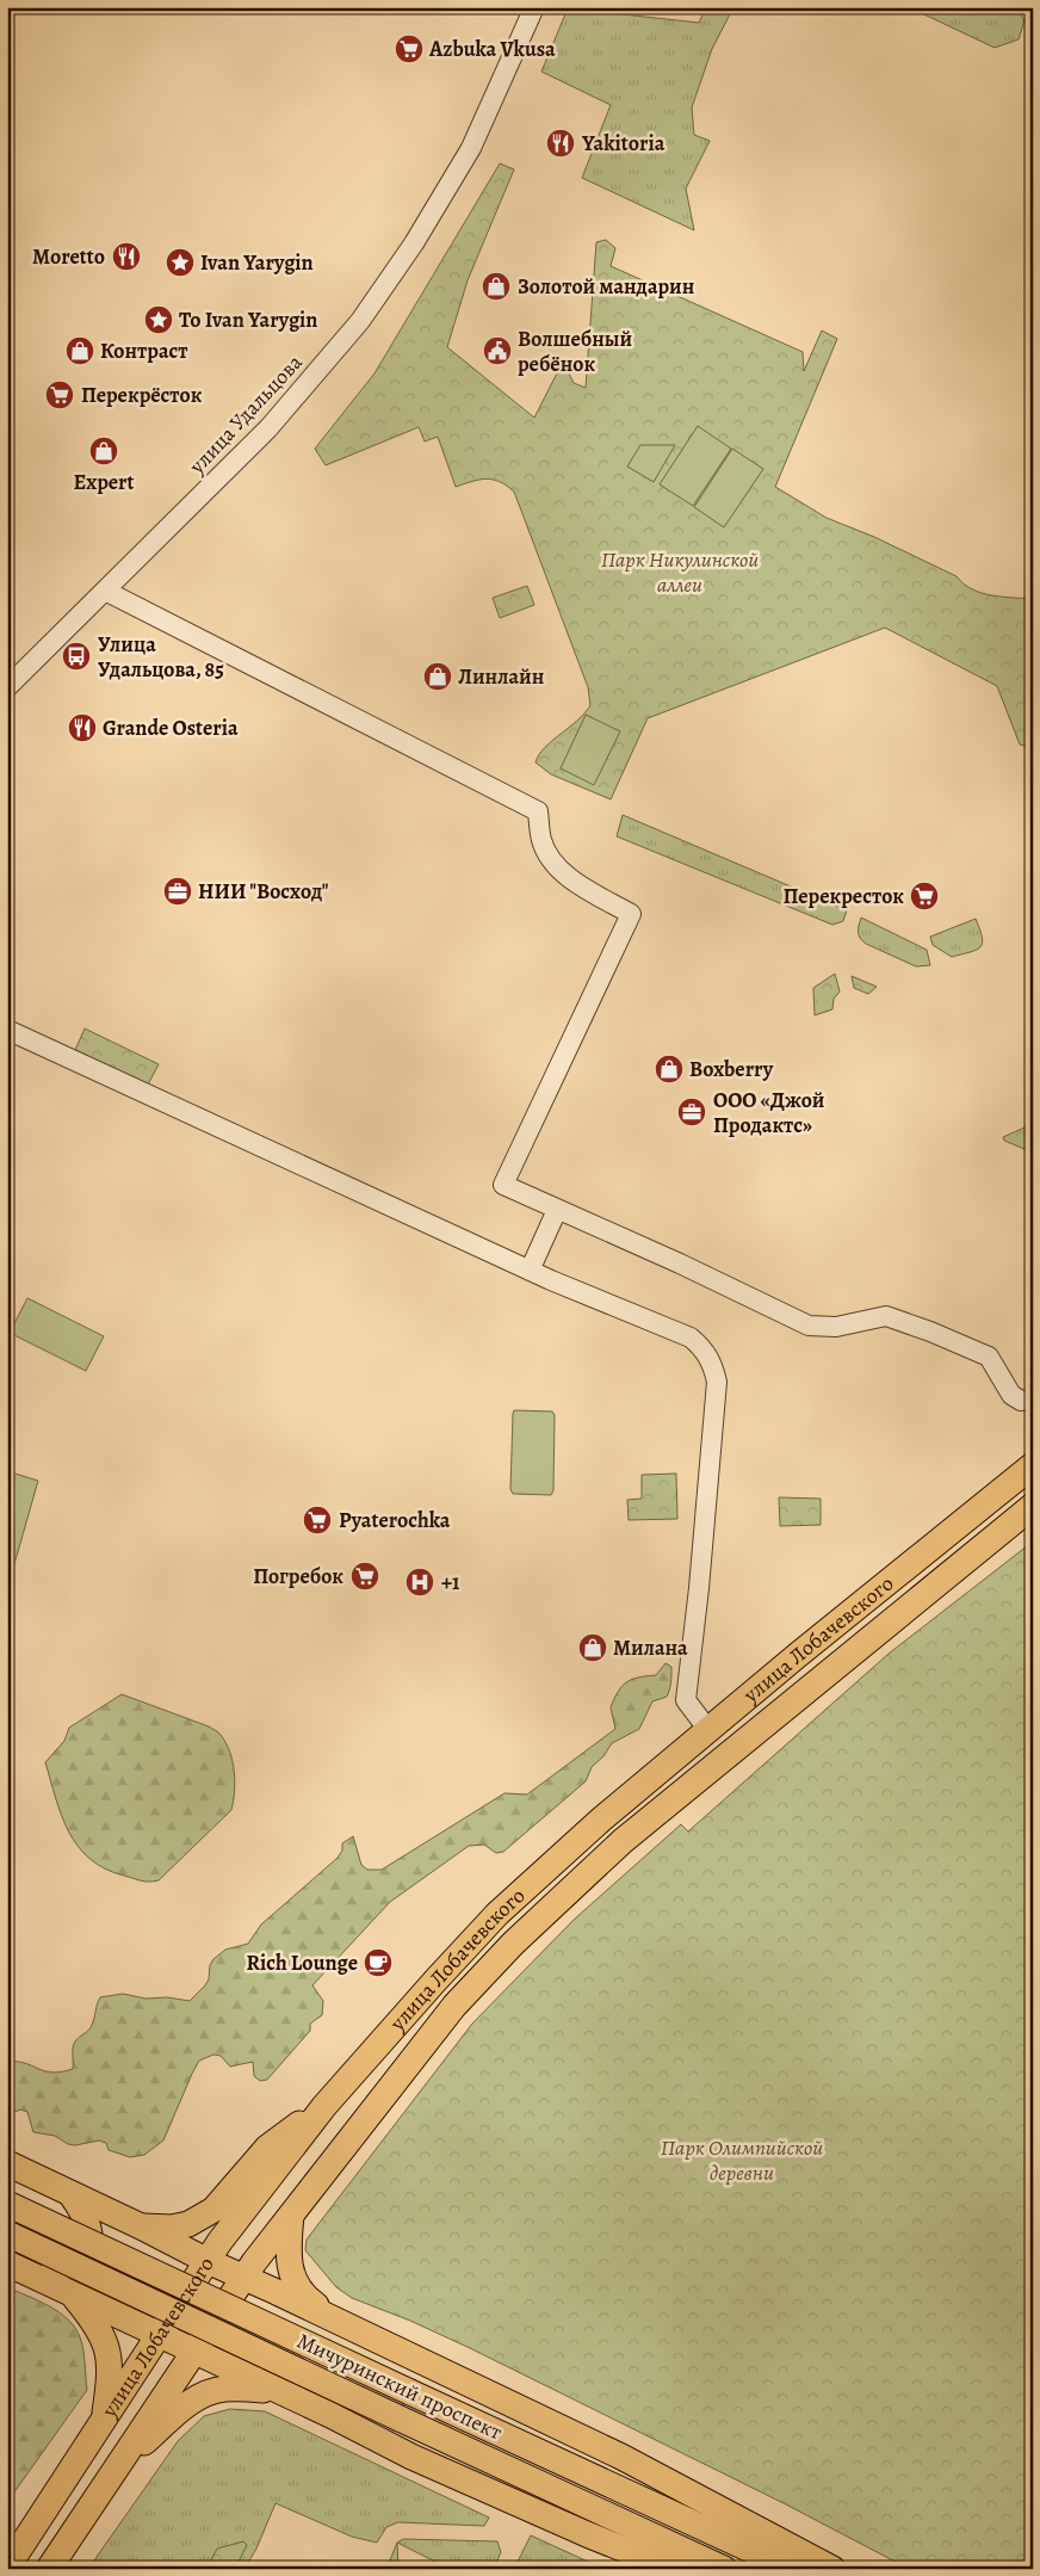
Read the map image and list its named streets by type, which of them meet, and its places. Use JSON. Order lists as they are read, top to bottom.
{
  "streets": {
    "main road": ["улица Лобачевского", "Мичуринский проспект"],
    "street": ["улица Удальцова"]
  },
  "parks": ["Парк Никулинской аллеи", "Парк Олимпийской деревни"],
  "places": {
    "supermarket": [
      "Azbuka Vkusa",
      "Перекрёсток",
      "Перекресток",
      "Pyaterochka",
      "Погребок"
    ],
    "restaurant": ["Yakitoria", "Moretto", "Grande Osteria"],
    "place": ["Ivan Yarygin", "To Ivan Yarygin"],
    "shop": [
      "Золотой мандарин",
      "Контраст",
      "Expert",
      "Линлайн",
      "Boxberry",
      "Милана"
    ],
    "public building": ["Волшебный ребёнок"],
    "bus stop": ["Улица Удальцова, 85"],
    "office": ["НИИ \"Восход\"", "ООО «Джой Продактс»"],
    "hospital": ["+1"],
    "cafe": ["Rich Lounge"]
  }
}
